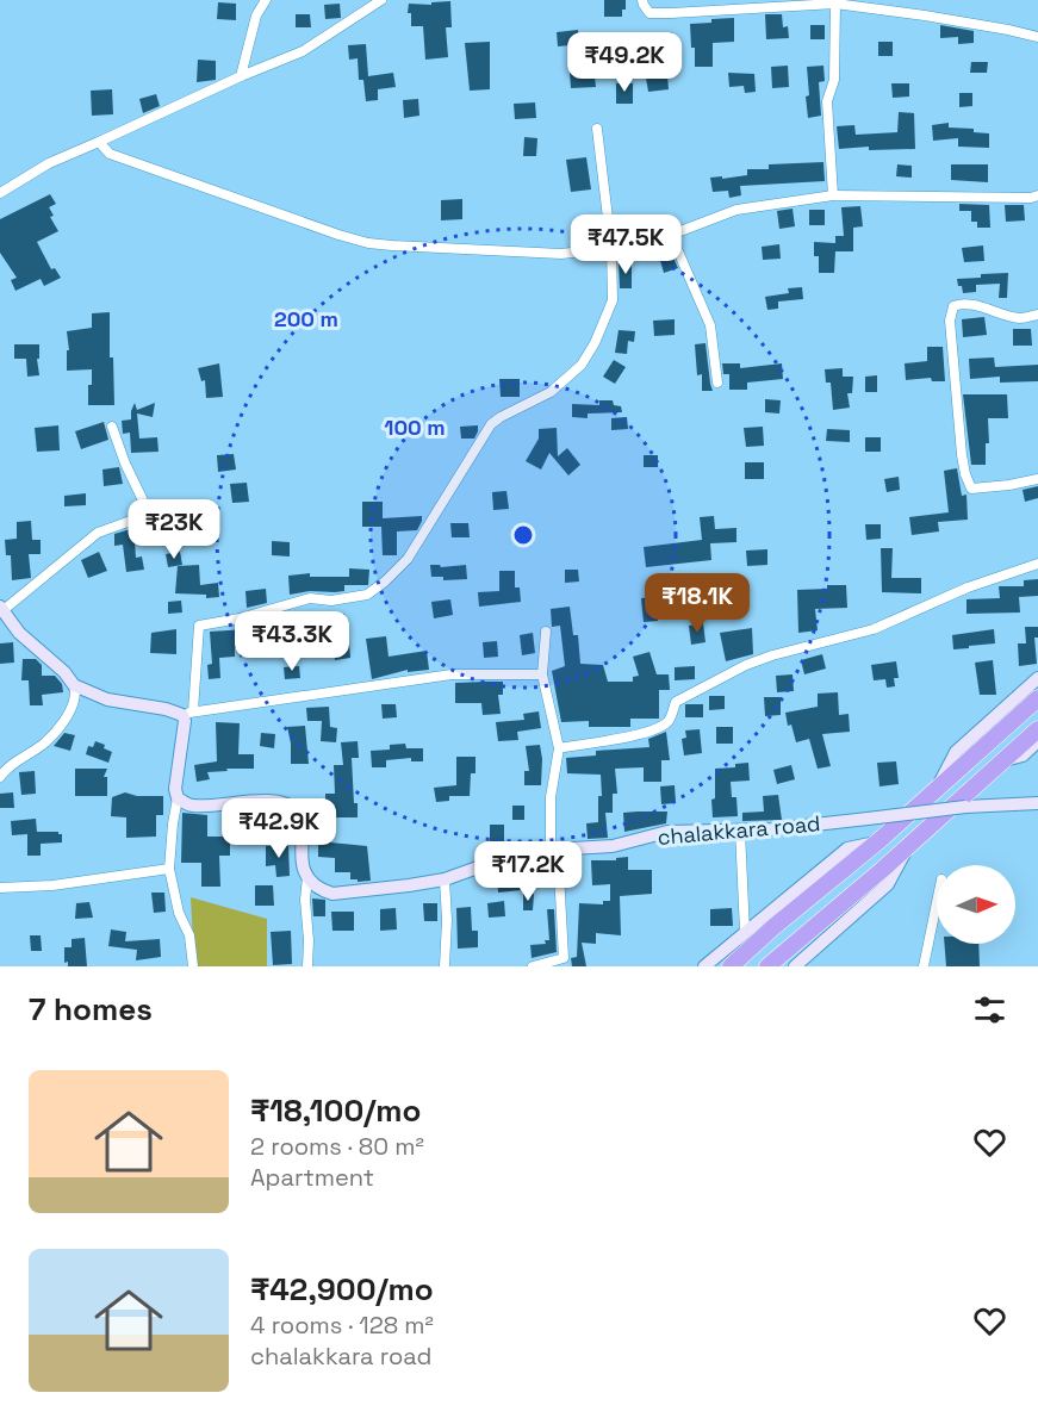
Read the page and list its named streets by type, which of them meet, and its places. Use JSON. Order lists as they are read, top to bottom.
{
  "streets": {
    "main road": ["chalakkara road"]
  },
  "north": "right",
  "page": {
    "price": [
      "₹49.2K",
      "₹47.5K",
      "₹23K",
      "₹18.1K",
      "₹43.3K",
      "₹42.9K",
      "₹17.2K"
    ],
    "heading": "7 homes",
    "list": [
      {
        "name": "₹18,100/mo",
        "note": "2 rooms · 80 m² · Apartment"
      },
      {
        "name": "₹42,900/mo",
        "note": "4 rooms · 128 m² · chalakkara road"
      }
    ]
  },
  "rings": ["200 m", "100 m"]
}
